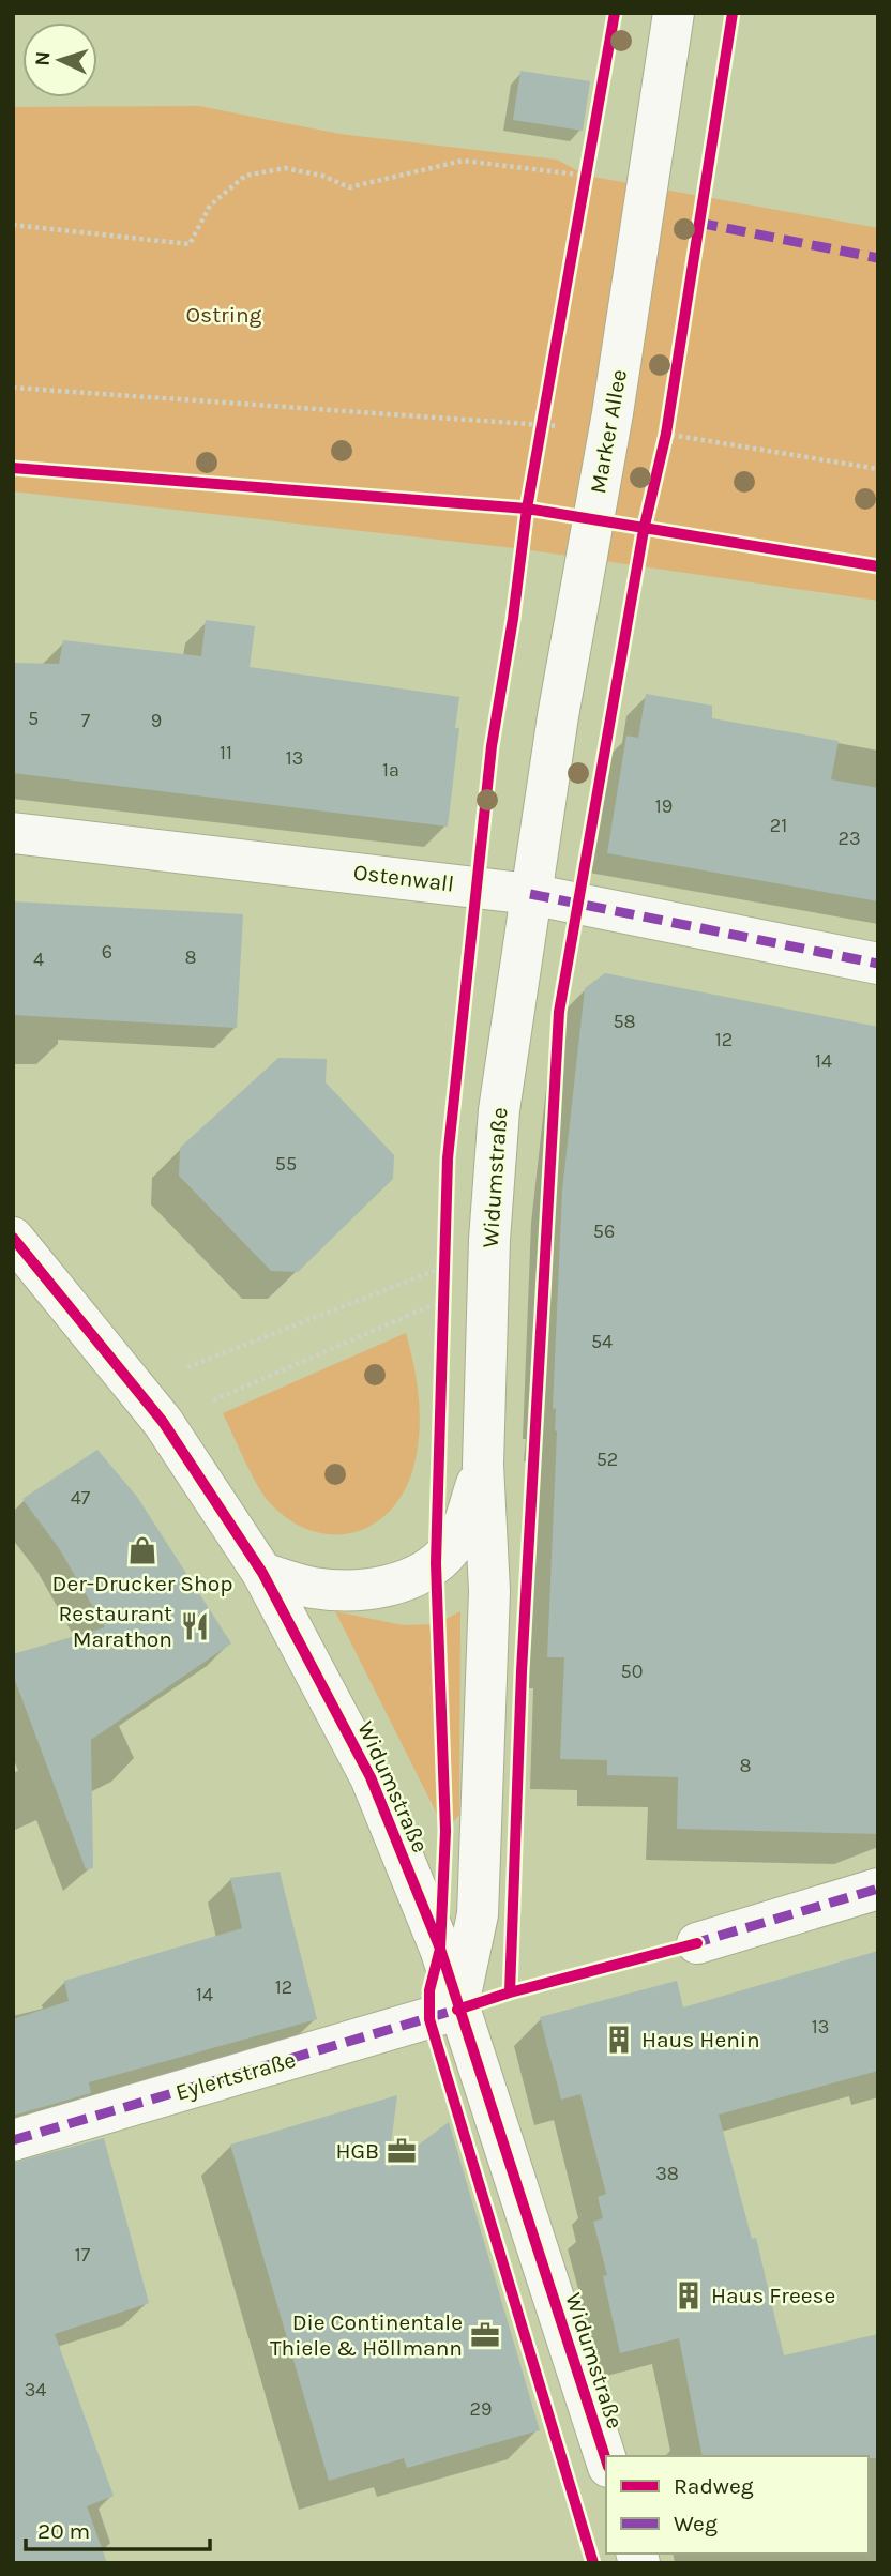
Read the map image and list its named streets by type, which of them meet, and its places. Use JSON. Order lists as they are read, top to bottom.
{
  "streets": {
    "street": [
      "Marker Allee",
      "Ostenwall",
      "Widumstraße",
      "Eylertstraße"
    ]
  },
  "crossings": [
    ["Marker Allee", "Ostenwall"],
    ["Marker Allee", "Widumstraße"],
    ["Ostenwall", "Widumstraße"],
    ["Widumstraße", "Eylertstraße"]
  ],
  "parks": ["Ostring"],
  "places": {
    "shop": ["Der-Drucker Shop"],
    "restaurant": ["Restaurant Marathon"],
    "building": ["Haus Henin", "Haus Freese"],
    "office": ["HGB", "Die Continentale Thiele & Höllmann"]
  },
  "house_numbers": [
    "5",
    "7",
    "9",
    "11",
    "13",
    "1a",
    "19",
    "21",
    "23",
    "6",
    "8",
    "4",
    "58",
    "12",
    "14",
    "55",
    "56",
    "54",
    "52",
    "47",
    "50",
    "8",
    "12",
    "14",
    "13",
    "38",
    "17",
    "34",
    "29"
  ],
  "legend": ["Radweg", "Weg"],
  "scale_bar": "20 m",
  "north": "left"
}
